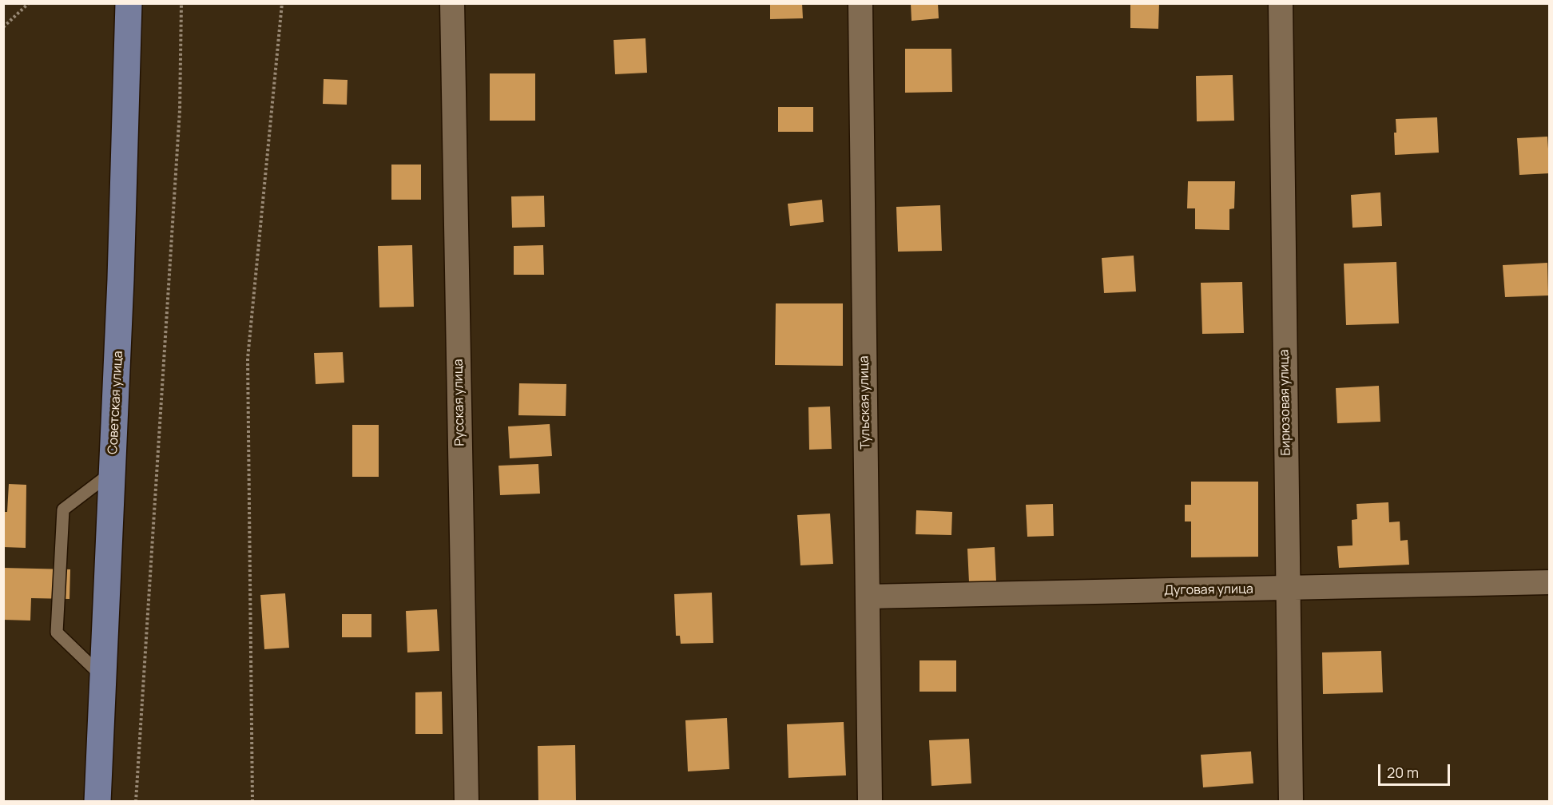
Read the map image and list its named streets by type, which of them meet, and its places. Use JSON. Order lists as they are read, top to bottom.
{
  "streets": {
    "main road": ["Советская улица"],
    "street": [
      "Русская улица",
      "Тульская улица",
      "Бирюзовая улица",
      "Дуговая улица"
    ]
  },
  "crossings": [
    ["Тульская улица", "Дуговая улица"],
    ["Бирюзовая улица", "Дуговая улица"]
  ],
  "scale_bar": "20 m"
}
